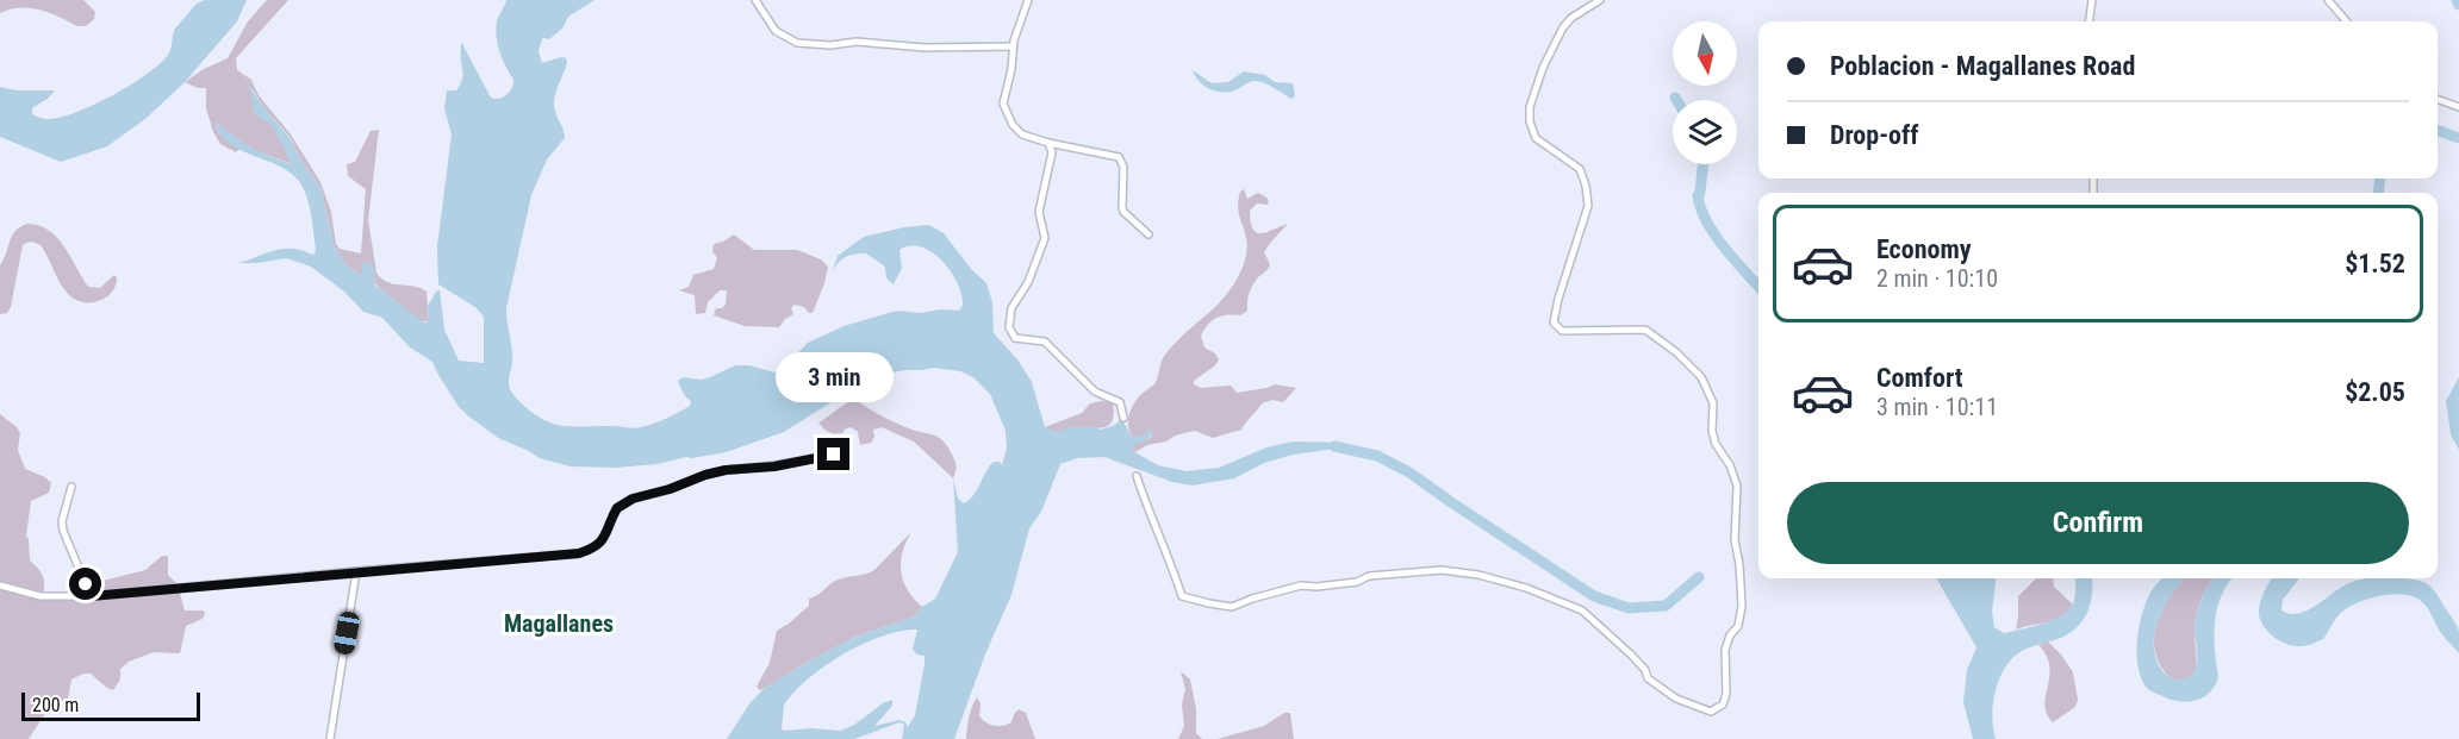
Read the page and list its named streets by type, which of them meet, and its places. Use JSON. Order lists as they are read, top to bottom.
{
  "districts": ["Magallanes"],
  "scale_bar": "200 m",
  "north": "bottom",
  "page": {
    "banner": ["Poblacion - Magallanes Road", "Drop-off"],
    "list": [
      {
        "name": "Economy",
        "note": "2 min · 10:10",
        "value": "$1.52"
      },
      {
        "name": "Comfort",
        "note": "3 min · 10:11",
        "value": "$2.05"
      }
    ],
    "bubble": "3 min",
    "buttons": "Confirm",
    "scale": "200 m"
  }
}
